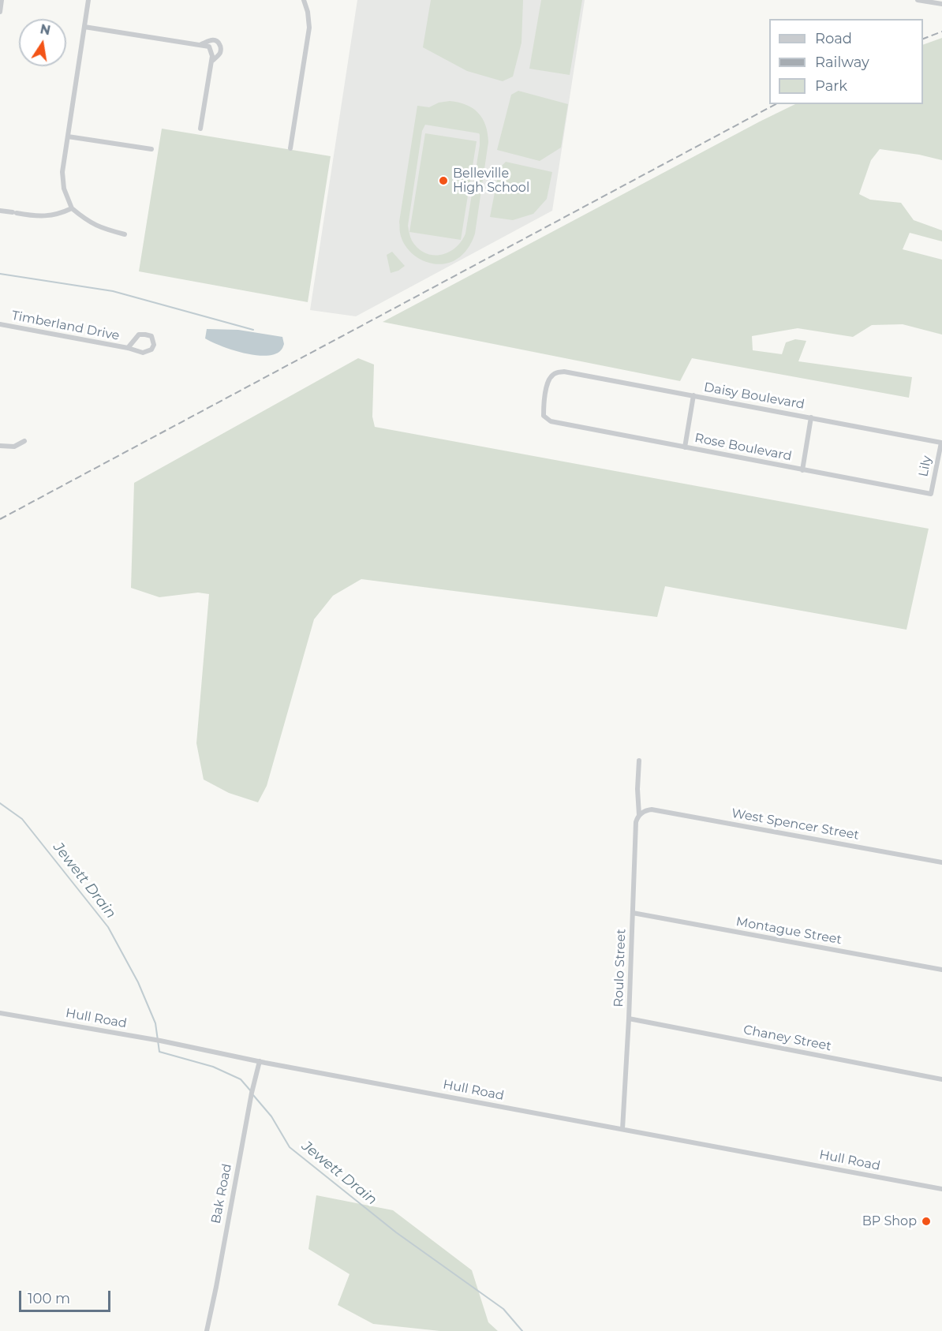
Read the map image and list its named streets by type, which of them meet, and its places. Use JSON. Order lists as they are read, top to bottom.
{
  "streets": {
    "street": [
      "Timberland Drive",
      "Daisy Boulevard",
      "Rose Boulevard",
      "Lily",
      "West Spencer Street",
      "Montague Street",
      "Roulo Street",
      "Hull Road",
      "Chaney Street",
      "Bak Road"
    ]
  },
  "crossings": [
    ["Daisy Boulevard", "Rose Boulevard"],
    ["Daisy Boulevard", "Lily"],
    ["Rose Boulevard", "Lily"],
    ["West Spencer Street", "Roulo Street"],
    ["Montague Street", "Roulo Street"],
    ["Roulo Street", "Hull Road"],
    ["Roulo Street", "Chaney Street"],
    ["Hull Road", "Bak Road"]
  ],
  "water": ["Jewett Drain"],
  "places": ["Belleville High School", "BP Shop"],
  "legend": ["Road", "Railway", "Park"],
  "scale_bar": "100 m",
  "north": "top"
}
